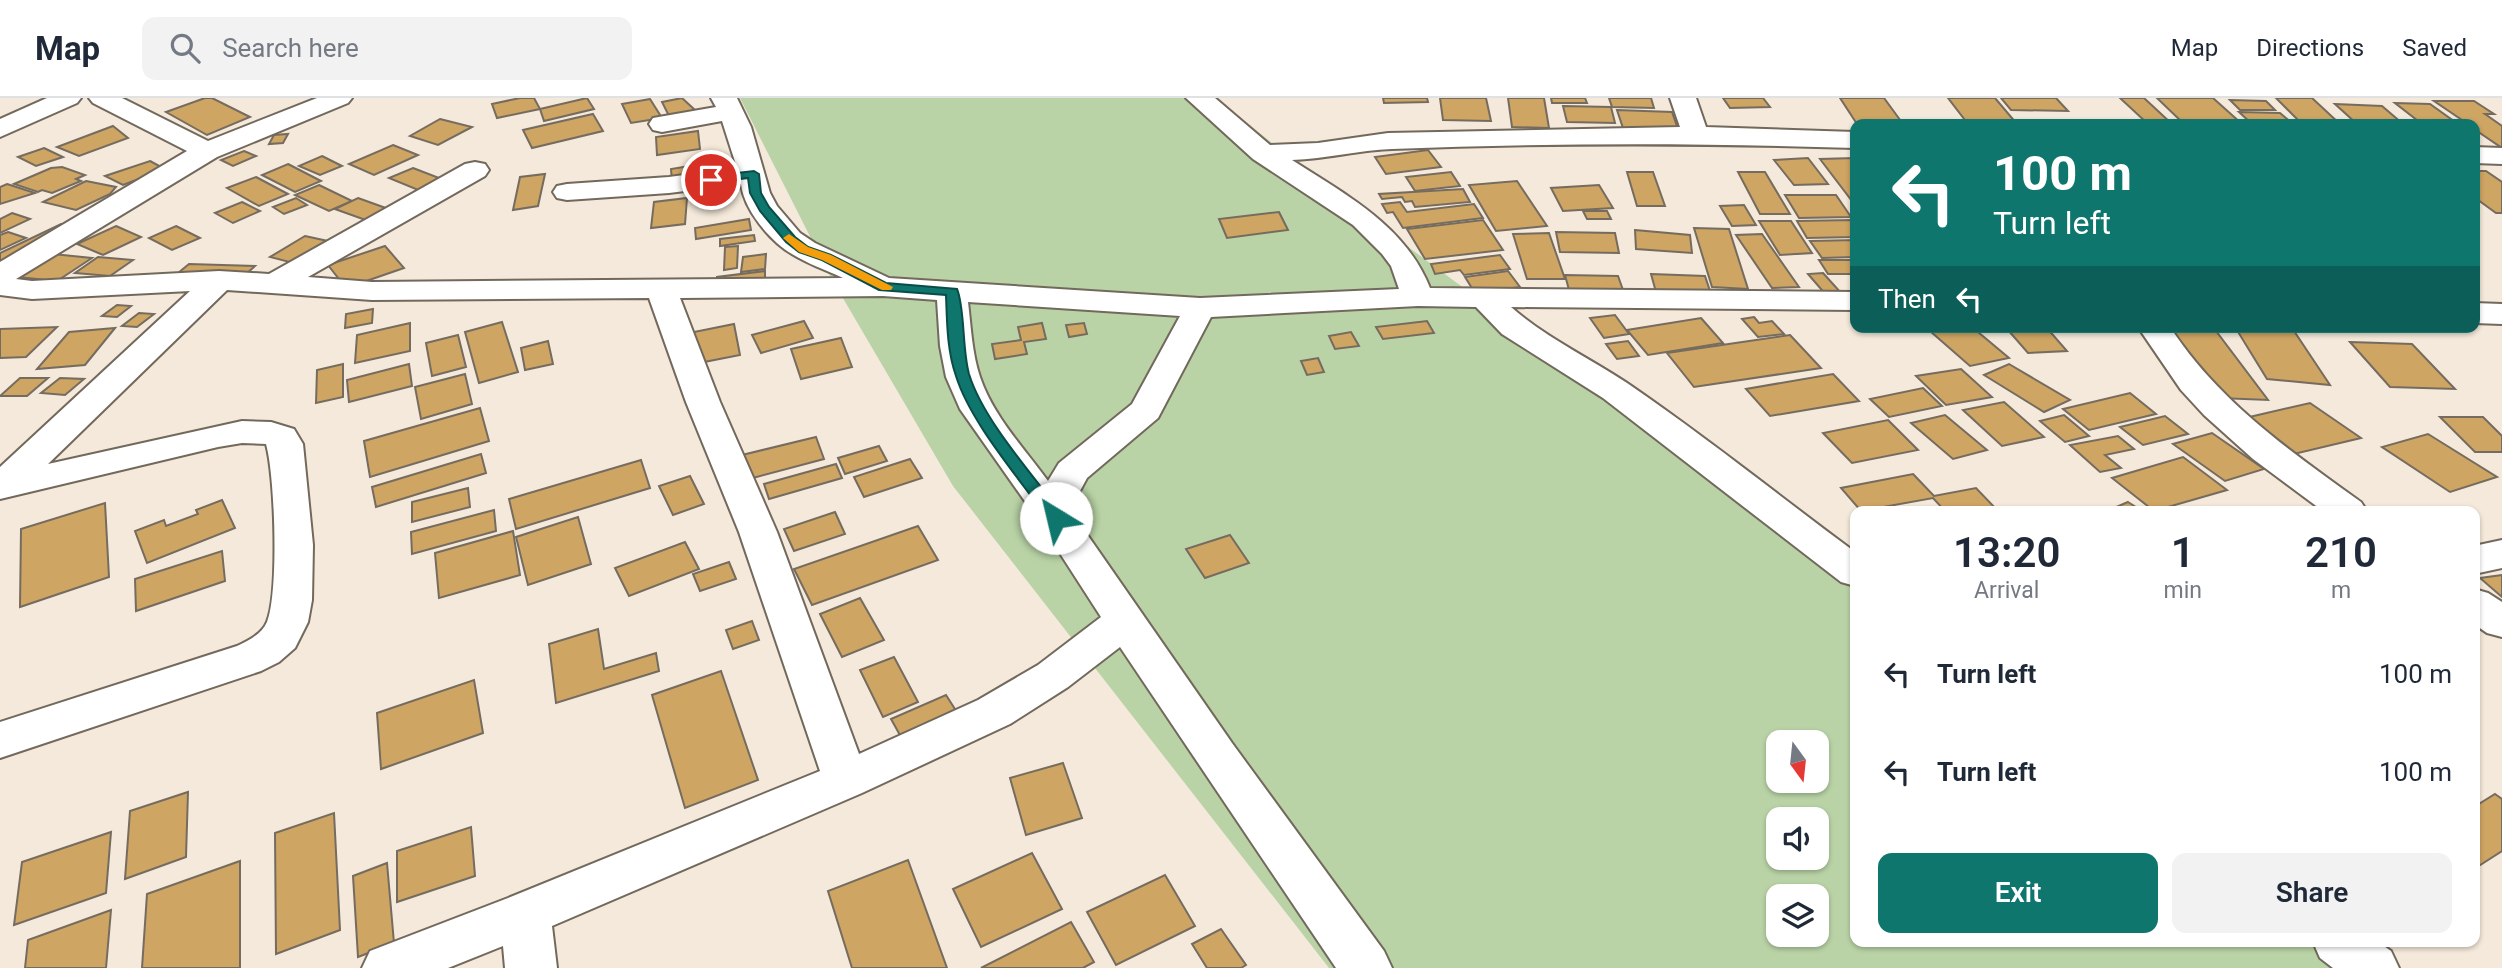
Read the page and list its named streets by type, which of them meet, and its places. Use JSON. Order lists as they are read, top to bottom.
{
  "north": "bottom",
  "page": {
    "header": "Map",
    "search": "Search here",
    "nav": ["Map", "Directions", "Saved"],
    "turn": ["100 m", "Turn left"],
    "then": "Then",
    "eta": [
      "13:20",
      "Arrival",
      "1",
      "min",
      "210",
      "m"
    ],
    "list": [
      {
        "name": "Turn left",
        "value": "100 m"
      },
      {
        "name": "Turn left",
        "value": "100 m"
      }
    ],
    "buttons": ["Exit", "Share"]
  }
}
